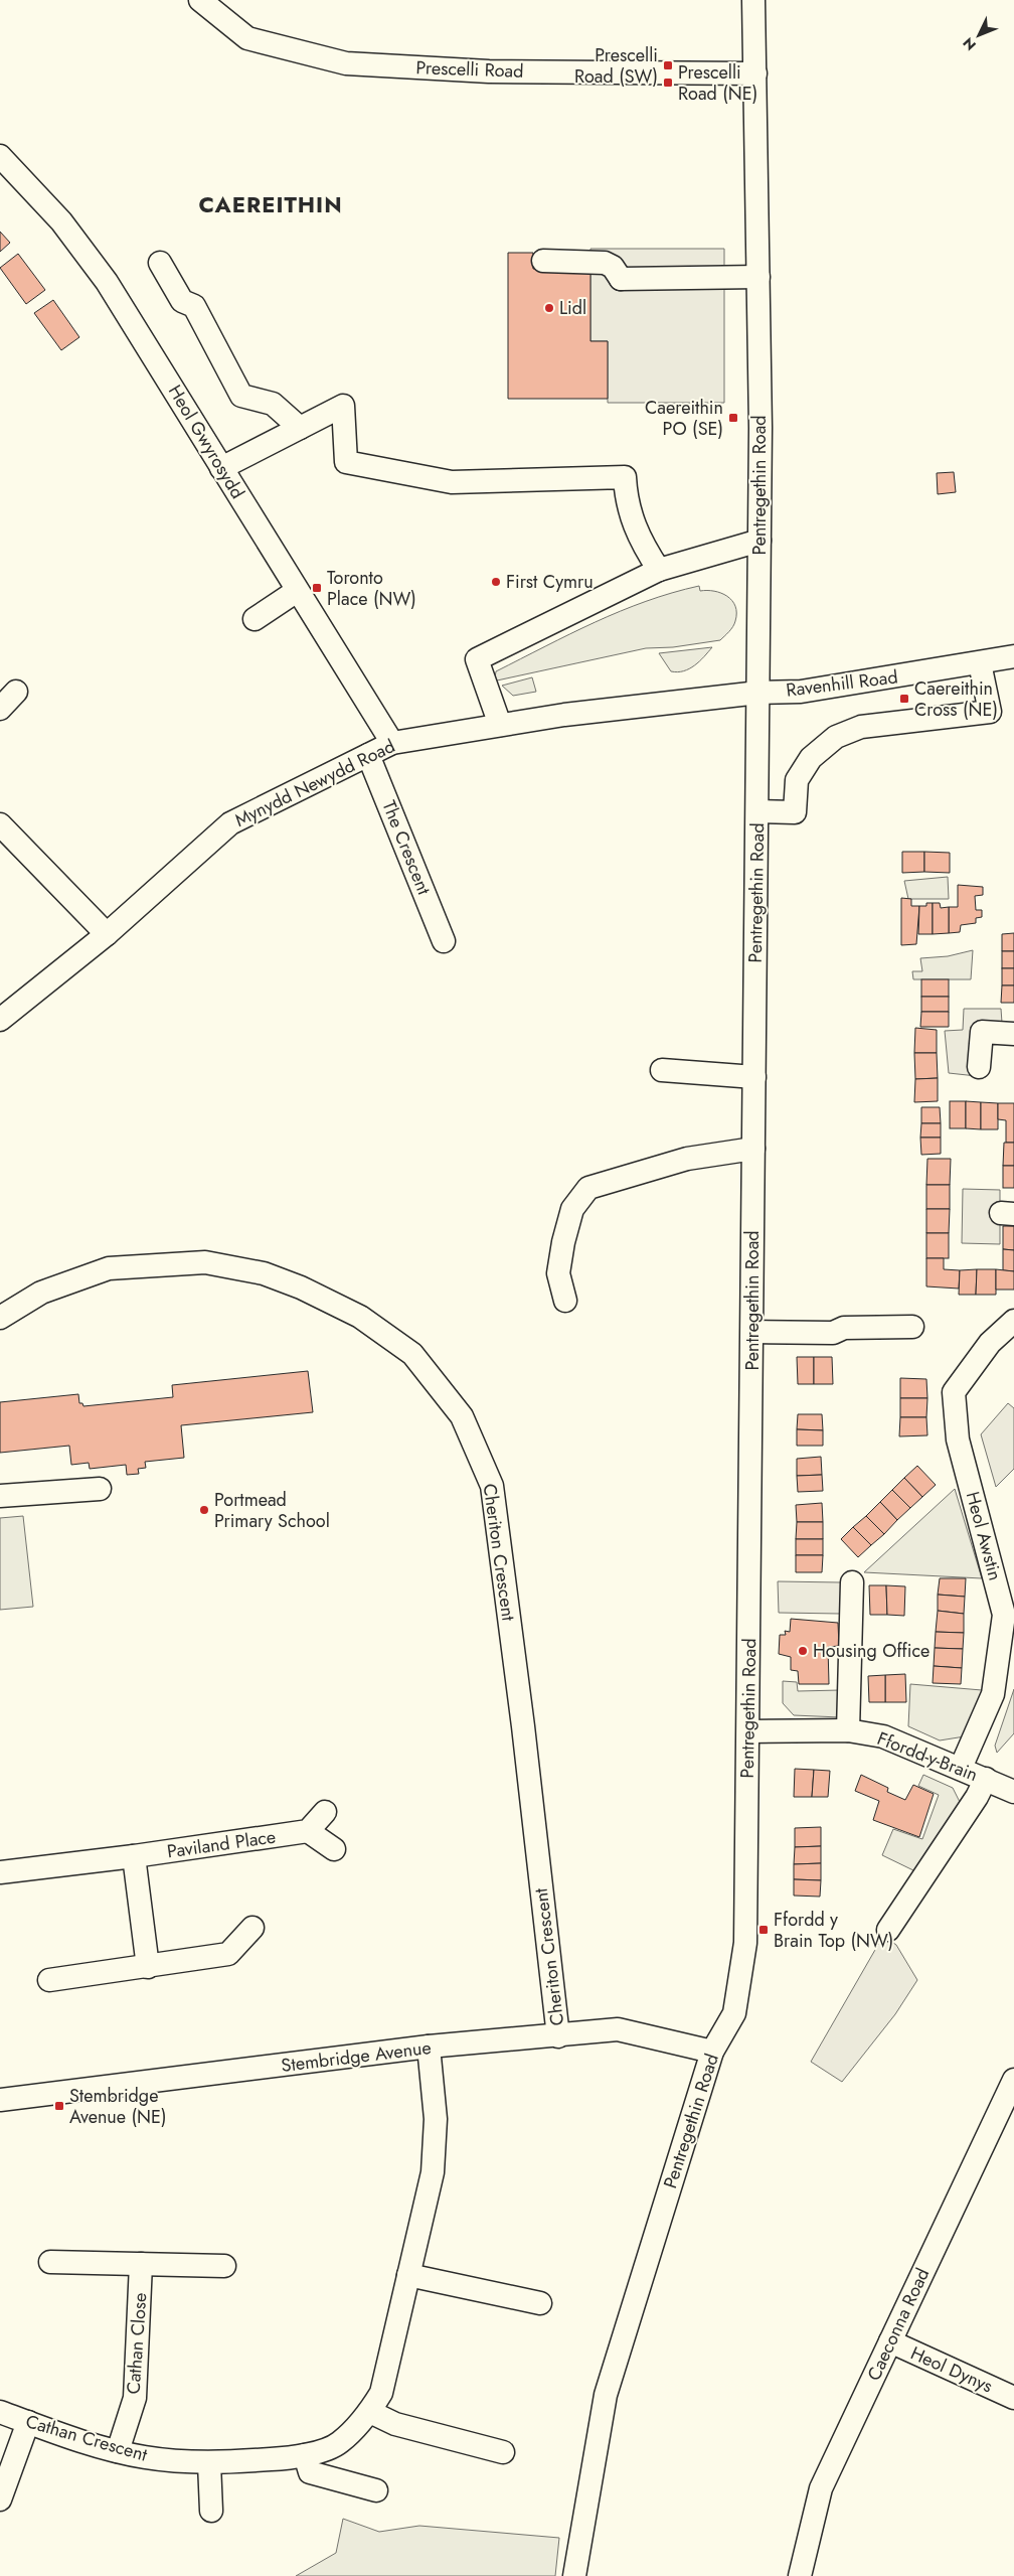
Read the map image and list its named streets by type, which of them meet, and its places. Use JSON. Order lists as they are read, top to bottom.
{
  "streets": {
    "street": [
      "Prescelli Road",
      "Heol Gwyrosydd",
      "Pentregethin Road",
      "Ravenhill Road",
      "Mynydd Newydd Road",
      "The Crescent",
      "Heol Awstin",
      "Cheriton Crescent",
      "Ffordd-y-Brain",
      "Paviland Place",
      "Stembridge Avenue",
      "Caeconna Road",
      "Cathan Close",
      "Heol Dynys",
      "Cathan Crescent"
    ]
  },
  "crossings": [
    ["Prescelli Road", "Pentregethin Road"],
    ["Heol Gwyrosydd", "Mynydd Newydd Road"],
    ["Pentregethin Road", "Ravenhill Road"],
    ["Pentregethin Road", "Mynydd Newydd Road"],
    ["Pentregethin Road", "Ffordd-y-Brain"],
    ["Pentregethin Road", "Stembridge Avenue"],
    ["Ravenhill Road", "Mynydd Newydd Road"],
    ["Mynydd Newydd Road", "The Crescent"],
    ["Heol Awstin", "Ffordd-y-Brain"],
    ["Cheriton Crescent", "Stembridge Avenue"],
    ["Stembridge Avenue", "Cathan Crescent"],
    ["Caeconna Road", "Heol Dynys"],
    ["Cathan Close", "Cathan Crescent"]
  ],
  "districts": ["CAEREITHIN"],
  "places": {
    "transit": [
      "Prescelli Road (SW)",
      "Prescelli Road (NE)",
      "Caereithin PO (SE)",
      "Toronto Place (NW)",
      "Caereithin Cross (NE)",
      "Ffordd y Brain Top (NW)",
      "Stembridge Avenue (NE)"
    ],
    "other": [
      "Lidl",
      "First Cymru",
      "Portmead Primary School",
      "Housing Office"
    ]
  },
  "north": "bottom left"
}
